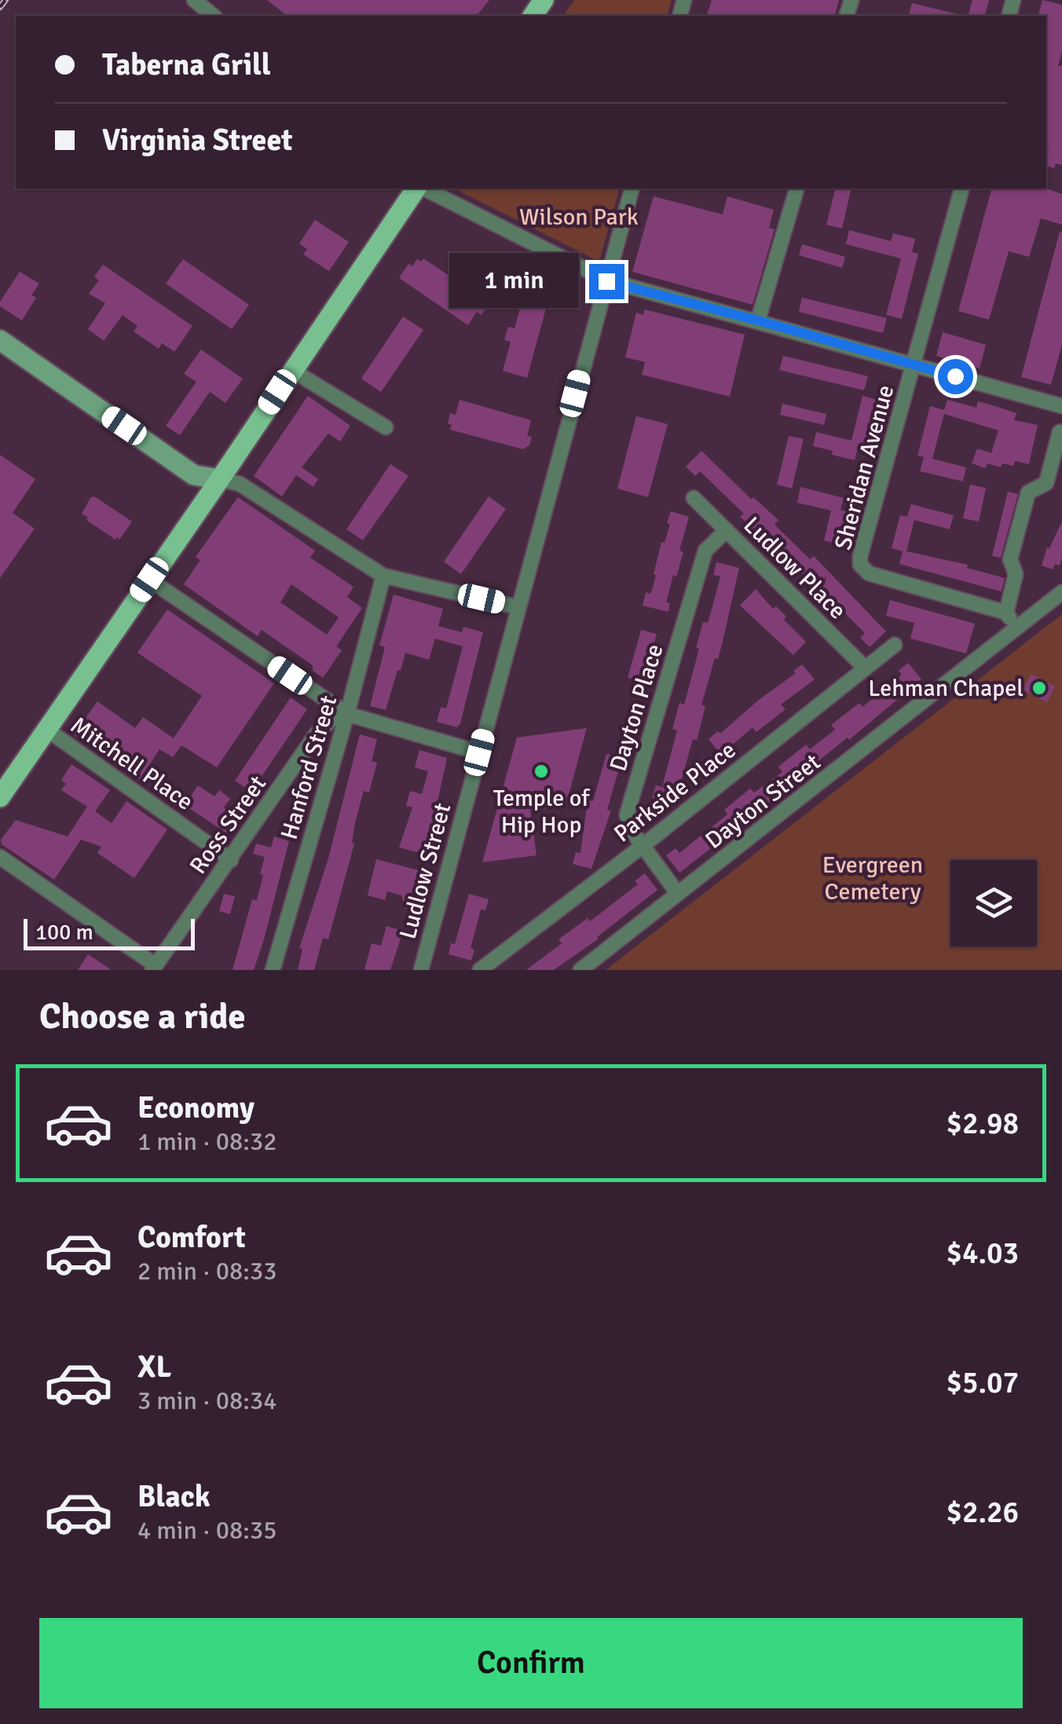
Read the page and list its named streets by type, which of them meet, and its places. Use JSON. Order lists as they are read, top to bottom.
{
  "streets": {
    "street": [
      "Sheridan Avenue",
      "Ludlow Place",
      "Dayton Place",
      "Mitchell Place",
      "Hanford Street",
      "Parkside Place",
      "Dayton Street",
      "Ross Street",
      "Ludlow Street"
    ]
  },
  "crossings": [
    ["Ludlow Place", "Dayton Place"],
    ["Ludlow Place", "Parkside Place"],
    ["Dayton Place", "Parkside Place"],
    ["Dayton Place", "Dayton Street"],
    ["Mitchell Place", "Ross Street"],
    ["Hanford Street", "Ross Street"]
  ],
  "parks": ["Wilson Park", "Evergreen Cemetery"],
  "places": ["Lehman Chapel", "Temple of Hip Hop"],
  "scale_bar": "100 m",
  "page": {
    "banner": ["Taberna Grill", "Virginia Street"],
    "bubble": "1 min",
    "scale": "100 m",
    "heading": "Choose a ride",
    "list": [
      {
        "name": "Economy",
        "note": "1 min · 08:32",
        "value": "$2.98"
      },
      {
        "name": "Comfort",
        "note": "2 min · 08:33",
        "value": "$4.03"
      },
      {
        "name": "XL",
        "note": "3 min · 08:34",
        "value": "$5.07"
      },
      {
        "name": "Black",
        "note": "4 min · 08:35",
        "value": "$2.26"
      }
    ],
    "buttons": "Confirm"
  }
}
